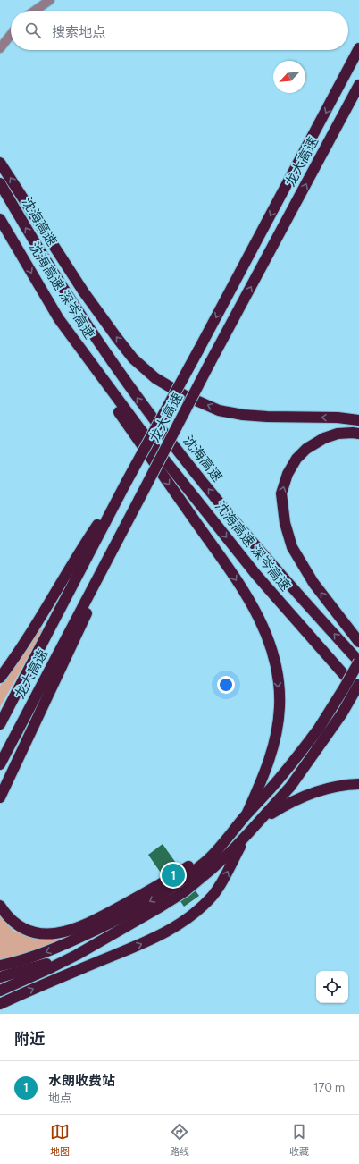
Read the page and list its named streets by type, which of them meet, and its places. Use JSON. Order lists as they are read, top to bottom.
{
  "streets": {
    "highway": ["龙大高速", "沈海高速", "沈海高速 深岑高速"]
  },
  "one_way": ["沈海高速 深岑高速"],
  "north": "bottom left",
  "page": {
    "search": "搜索地点",
    "pins": "1",
    "heading": "附近",
    "list": [
      {
        "mark": "1",
        "name": "水朗收费站",
        "note": "地点",
        "value": "170 m"
      }
    ],
    "nav": ["地图", "路线", "收藏"]
  }
}
